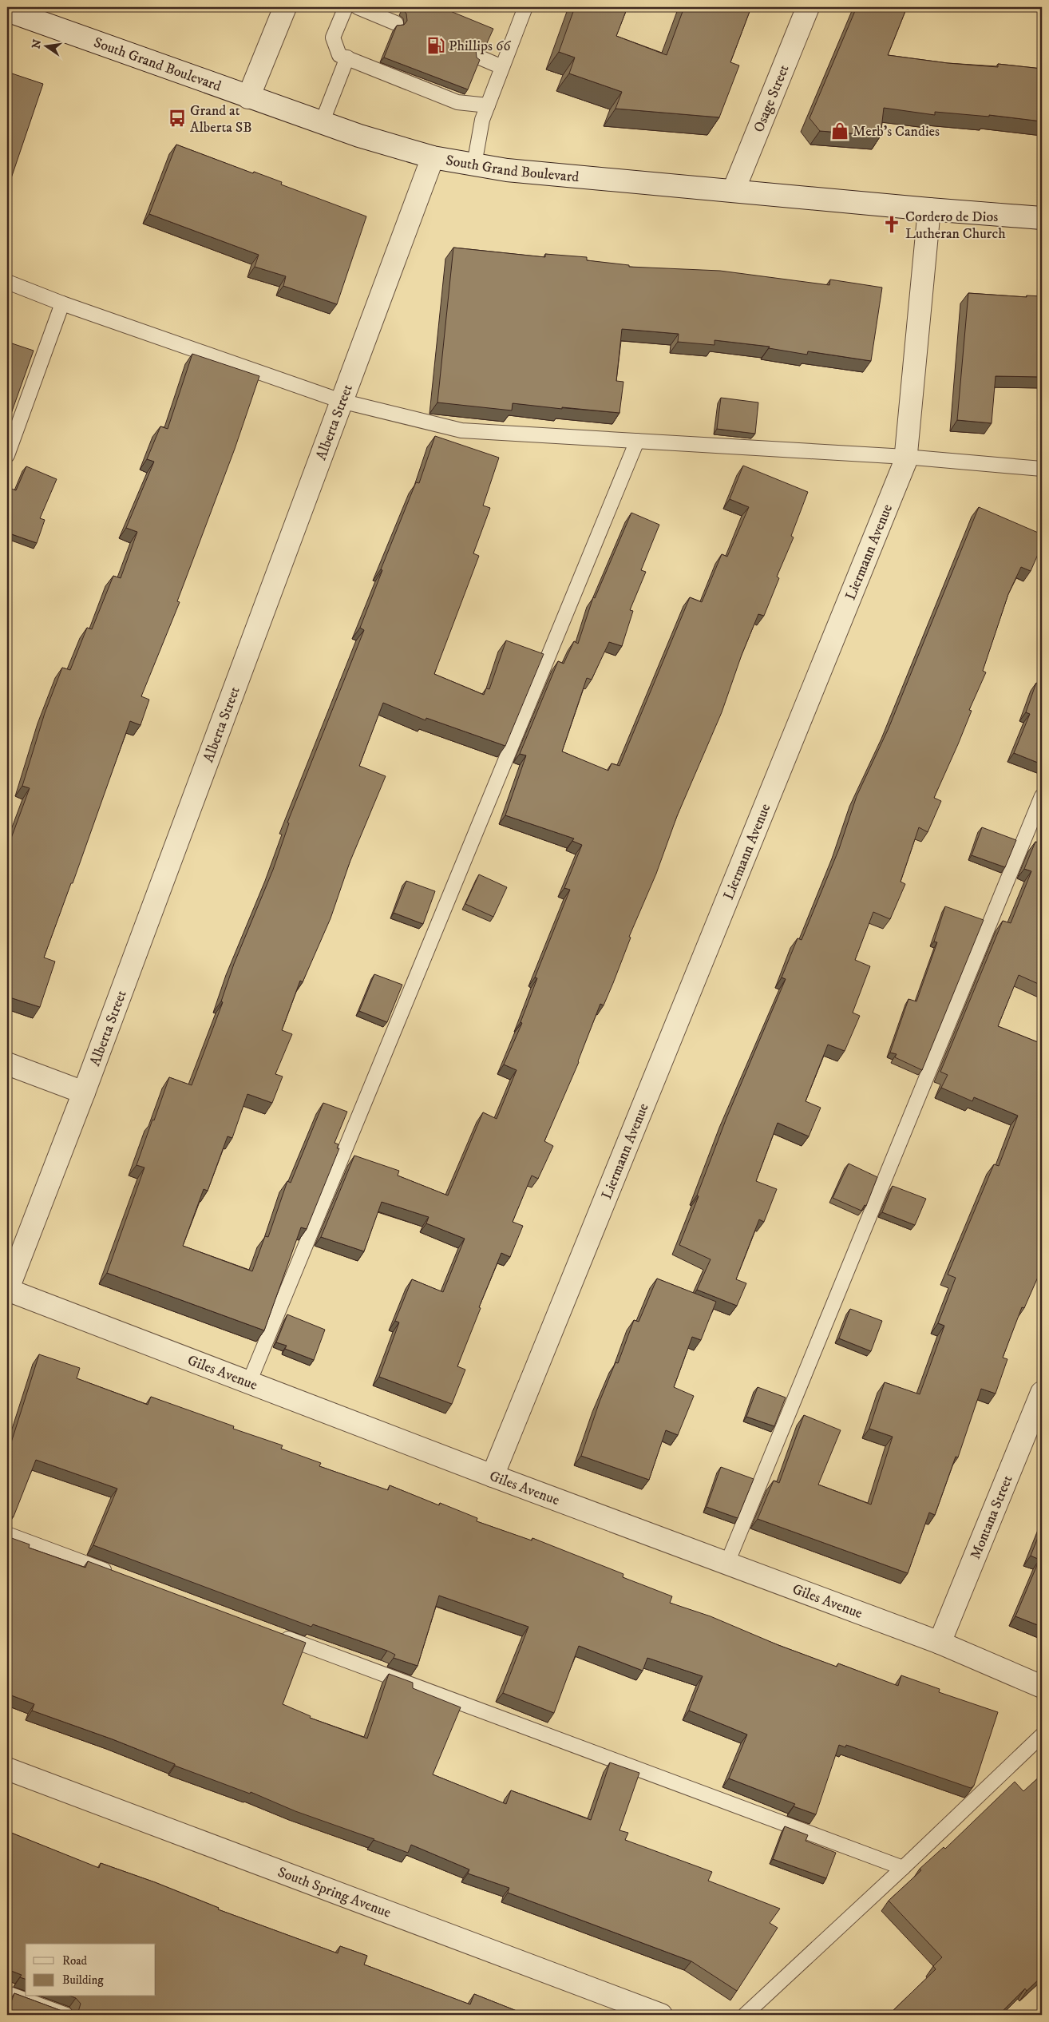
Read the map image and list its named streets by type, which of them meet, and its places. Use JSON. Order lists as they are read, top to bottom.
{
  "streets": {
    "street": [
      "South Grand Boulevard",
      "Osage Street",
      "Alberta Street",
      "Liermann Avenue",
      "Giles Avenue",
      "Montana Street",
      "South Spring Avenue"
    ]
  },
  "crossings": [
    ["South Grand Boulevard", "Osage Street"],
    ["South Grand Boulevard", "Alberta Street"],
    ["South Grand Boulevard", "Liermann Avenue"],
    ["Alberta Street", "Giles Avenue"],
    ["Liermann Avenue", "Giles Avenue"],
    ["Giles Avenue", "Montana Street"]
  ],
  "places": {
    "fuel station": ["Phillips 66"],
    "bus stop": ["Grand at Alberta SB"],
    "shop": ["Merb's Candies"],
    "church": ["Cordero de Dios Lutheran Church"]
  },
  "legend": ["Road", "Building"],
  "north": "left"
}
